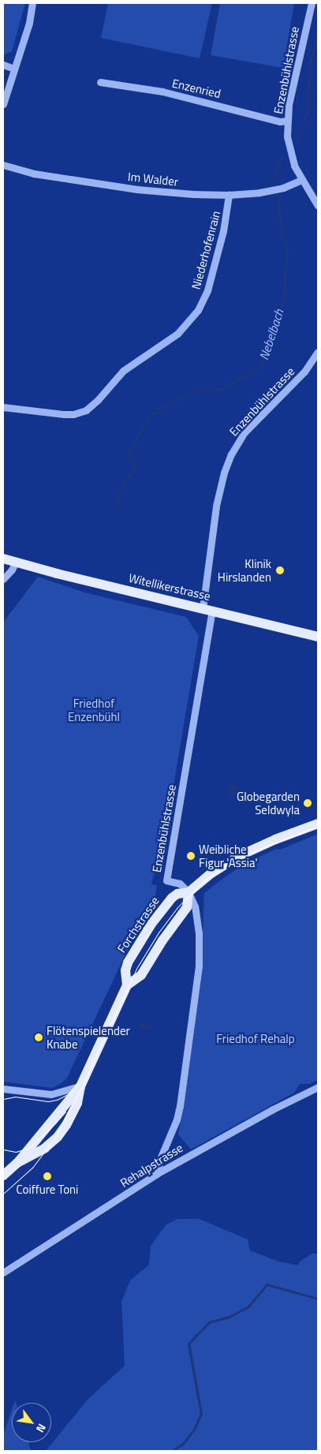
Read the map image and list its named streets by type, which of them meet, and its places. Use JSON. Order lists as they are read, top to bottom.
{
  "streets": {
    "main road": ["Witellikerstrasse", "Forchstrasse"],
    "street": [
      "Enzenbühlstrasse",
      "Enzenried",
      "Im Walder",
      "Niederhofenrain",
      "Rehalpstrasse"
    ]
  },
  "crossings": [
    ["Enzenbühlstrasse", "Enzenried"],
    ["Enzenbühlstrasse", "Im Walder"],
    ["Enzenbühlstrasse", "Witellikerstrasse"],
    ["Enzenbühlstrasse", "Forchstrasse"],
    ["Im Walder", "Niederhofenrain"]
  ],
  "water": ["Nebelbach"],
  "parks": ["Friedhof Enzenbühl", "Friedhof Rehalp"],
  "places": [
    "Klinik Hirslanden",
    "Globegarden Seldwyla",
    "Weibliche Figur 'Assia'",
    "Flötenspielender Knabe",
    "Coiffure Toni"
  ],
  "north": "bottom right"
}
